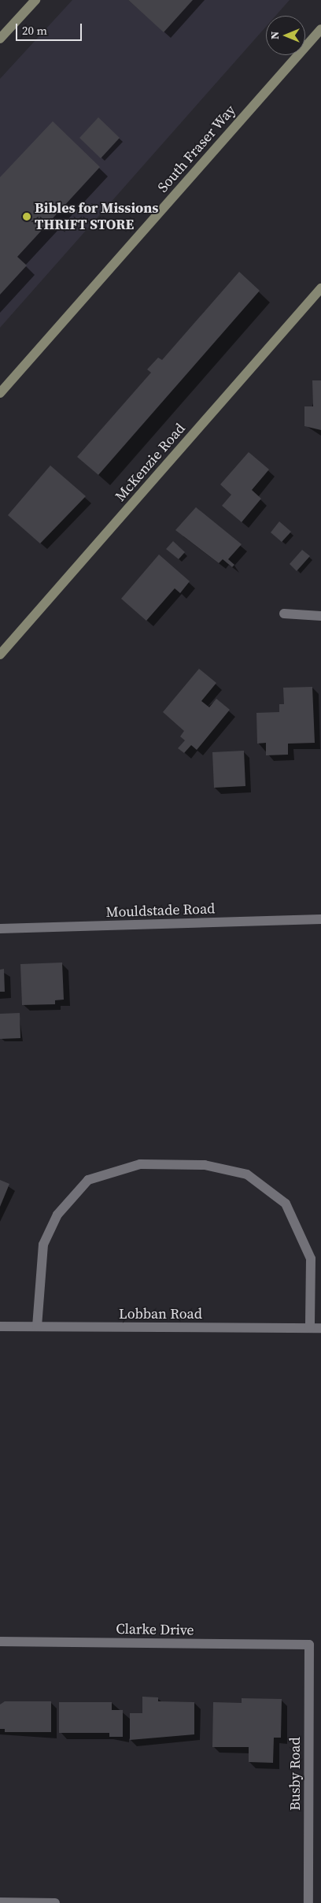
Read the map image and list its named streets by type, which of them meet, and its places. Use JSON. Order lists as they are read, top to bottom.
{
  "streets": {
    "street": [
      "South Fraser Way",
      "McKenzie Road",
      "Mouldstade Road",
      "Lobban Road",
      "Clarke Drive",
      "Busby Road"
    ]
  },
  "crossings": [
    ["Clarke Drive", "Busby Road"]
  ],
  "places": ["Bibles for Missions THRIFT STORE"],
  "scale_bar": "20 m",
  "north": "left"
}
